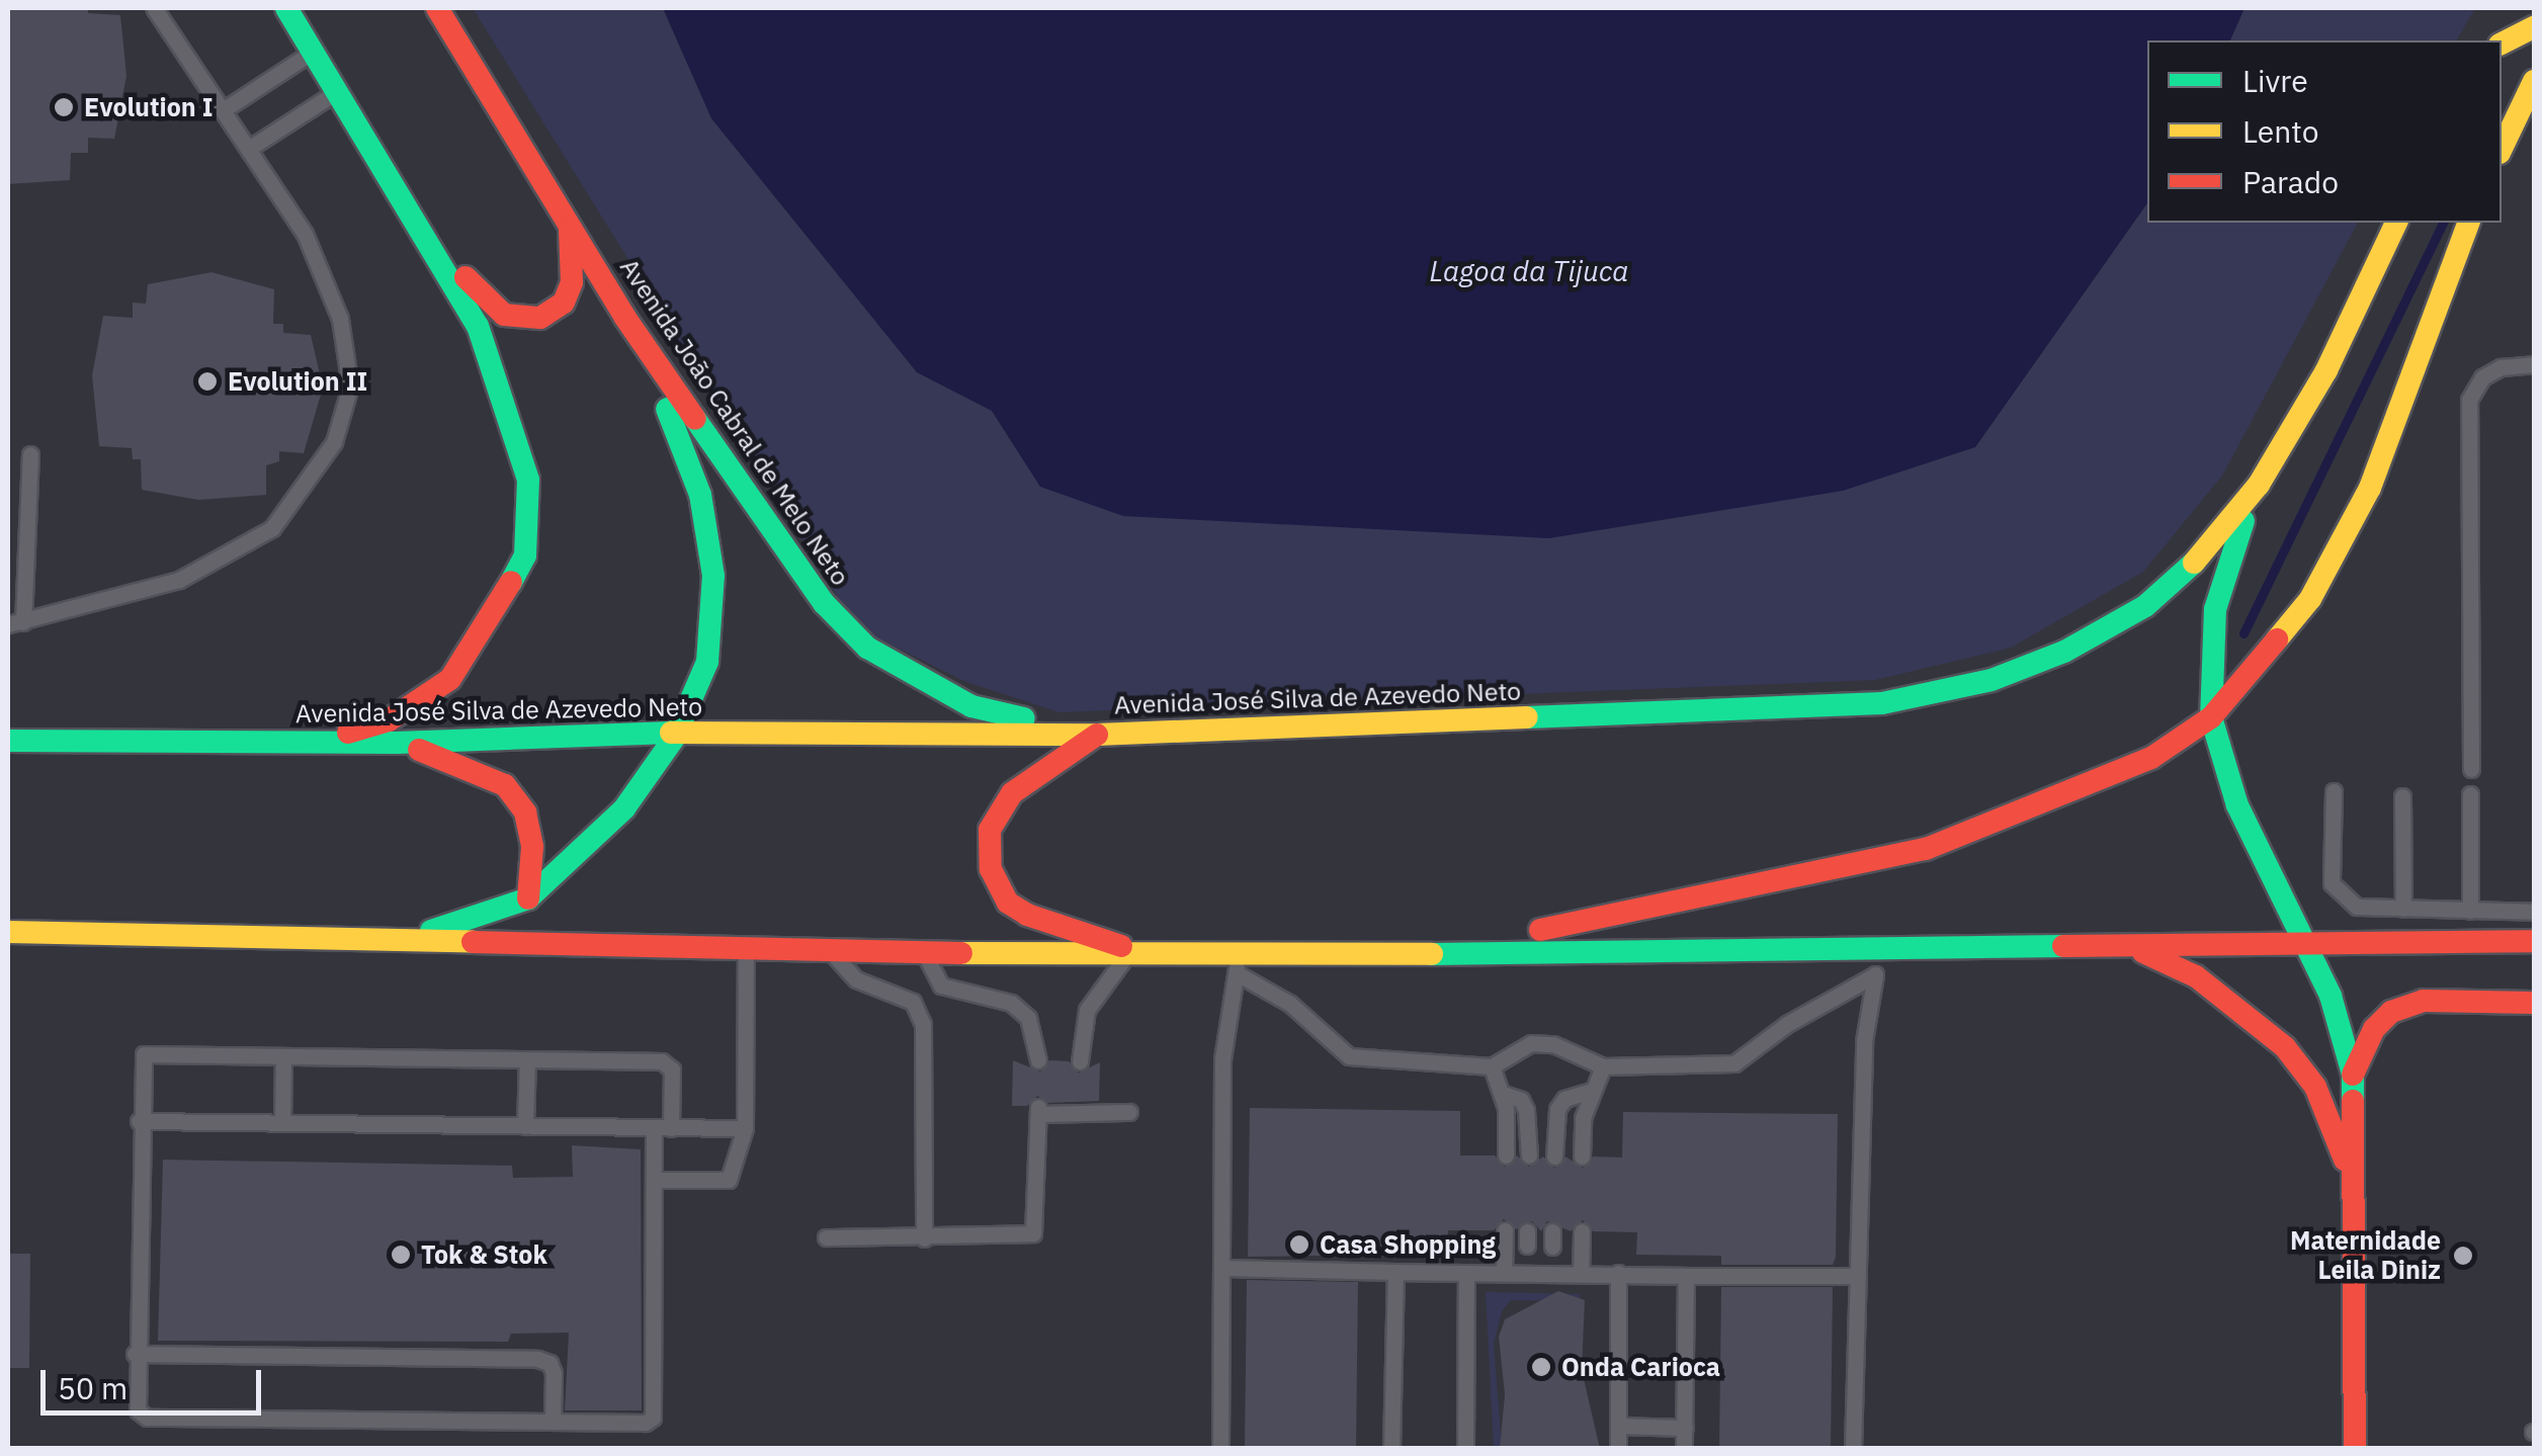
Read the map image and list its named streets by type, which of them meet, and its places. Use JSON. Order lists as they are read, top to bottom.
{
  "streets": {
    "street": ["Avenida João Cabral de Melo Neto", "Avenida José Silva de Azevedo Neto"]
  },
  "crossings": [
    ["Avenida João Cabral de Melo Neto", "Avenida José Silva de Azevedo Neto"]
  ],
  "water": ["Lagoa da Tijuca"],
  "places": [
    "Evolution I",
    "Evolution II",
    "Casa Shopping",
    "Tok & Stok",
    "Maternidade Leila Diniz",
    "Onda Carioca"
  ],
  "legend": ["Livre", "Lento", "Parado"],
  "scale_bar": "50 m"
}
